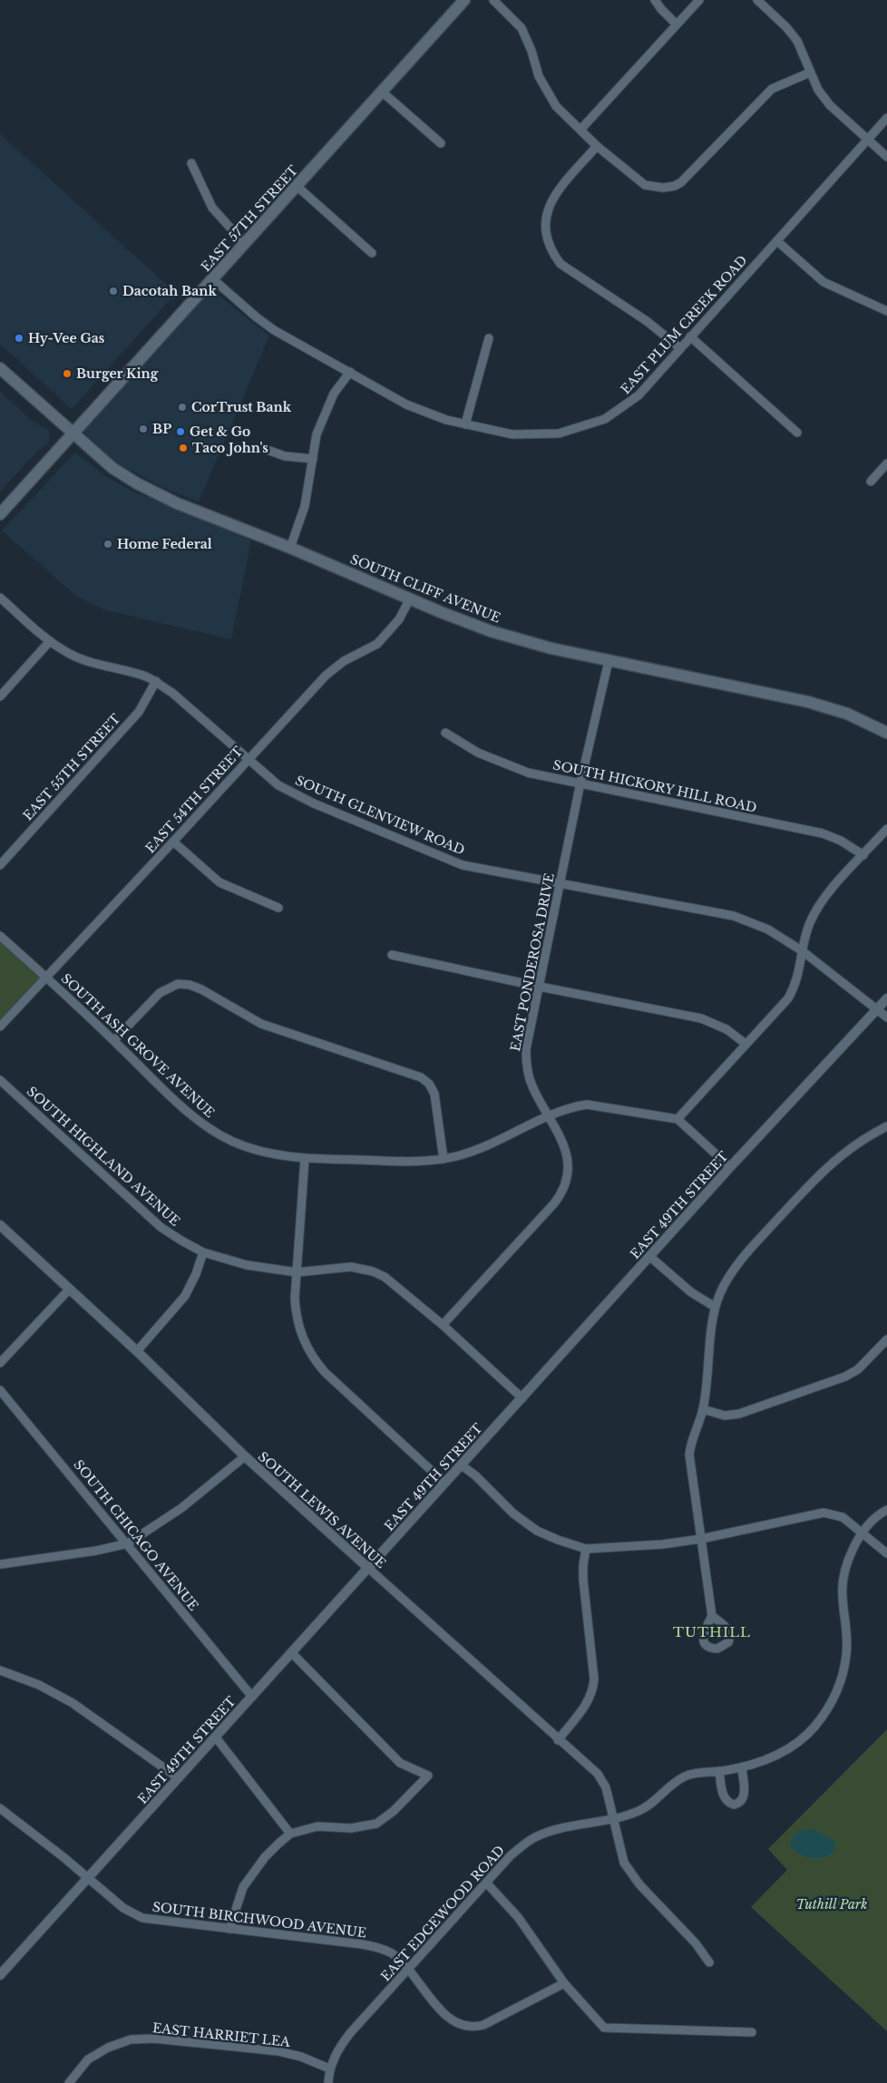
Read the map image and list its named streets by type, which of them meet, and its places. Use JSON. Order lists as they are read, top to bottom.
{
  "streets": {
    "main road": ["EAST 57TH STREET", "SOUTH CLIFF AVENUE"],
    "street": [
      "EAST PLUM CREEK ROAD",
      "EAST 55TH STREET",
      "SOUTH HICKORY HILL ROAD",
      "EAST 54TH STREET",
      "SOUTH GLENVIEW ROAD",
      "EAST PONDEROSA DRIVE",
      "SOUTH ASH GROVE AVENUE",
      "SOUTH HIGHLAND AVENUE",
      "EAST 49TH STREET",
      "SOUTH LEWIS AVENUE",
      "SOUTH CHICAGO AVENUE",
      "EAST EDGEWOOD ROAD",
      "SOUTH BIRCHWOOD AVENUE",
      "EAST HARRIET LEA"
    ]
  },
  "crossings": [
    ["EAST 57TH STREET", "EAST PLUM CREEK ROAD"],
    ["EAST 57TH STREET", "SOUTH CLIFF AVENUE"],
    ["SOUTH CLIFF AVENUE", "EAST 54TH STREET"],
    ["SOUTH CLIFF AVENUE", "EAST PONDEROSA DRIVE"],
    ["EAST 55TH STREET", "SOUTH GLENVIEW ROAD"],
    ["SOUTH HICKORY HILL ROAD", "EAST PONDEROSA DRIVE"],
    ["EAST 54TH STREET", "SOUTH GLENVIEW ROAD"],
    ["EAST 54TH STREET", "SOUTH ASH GROVE AVENUE"],
    ["SOUTH GLENVIEW ROAD", "EAST PONDEROSA DRIVE"],
    ["SOUTH GLENVIEW ROAD", "EAST 49TH STREET"],
    ["EAST PONDEROSA DRIVE", "SOUTH ASH GROVE AVENUE"],
    ["EAST PONDEROSA DRIVE", "SOUTH HIGHLAND AVENUE"],
    ["SOUTH HIGHLAND AVENUE", "EAST 49TH STREET"],
    ["EAST 49TH STREET", "SOUTH LEWIS AVENUE"],
    ["EAST 49TH STREET", "SOUTH CHICAGO AVENUE"],
    ["EAST 49TH STREET", "SOUTH BIRCHWOOD AVENUE"],
    ["SOUTH LEWIS AVENUE", "EAST EDGEWOOD ROAD"],
    ["EAST EDGEWOOD ROAD", "SOUTH BIRCHWOOD AVENUE"],
    ["EAST EDGEWOOD ROAD", "EAST HARRIET LEA"]
  ],
  "districts": ["TUTHILL"],
  "parks": ["Tuthill Park"],
  "places": [
    "Dacotah Bank",
    "Hy-Vee Gas",
    "Burger King",
    "CorTrust Bank",
    "BP",
    "Get & Go",
    "Taco John's",
    "Home Federal"
  ]
}
